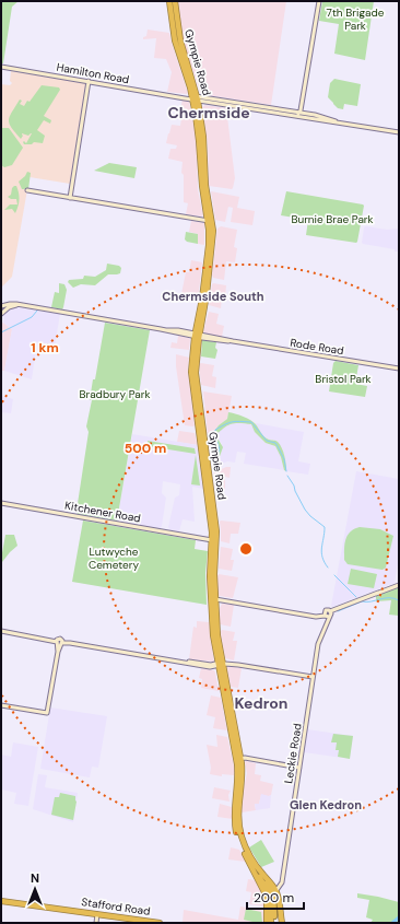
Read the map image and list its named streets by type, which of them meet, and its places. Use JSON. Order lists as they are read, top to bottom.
{
  "streets": {
    "highway": ["Gympie Road", "Stafford Road"],
    "street": [
      "Hamilton Road",
      "Rode Road",
      "Kitchener Road",
      "Leckie Road"
    ]
  },
  "crossings": [
    ["Gympie Road", "Hamilton Road"],
    ["Gympie Road", "Rode Road"],
    ["Gympie Road", "Kitchener Road"],
    ["Gympie Road", "Leckie Road"]
  ],
  "districts": [
    "Chermside",
    "Chermside South",
    "Kedron",
    "Glen Kedron"
  ],
  "parks": [
    "7th Brigade Park",
    "Burnie Brae Park",
    "Bristol Park",
    "Bradbury Park",
    "Lutwyche Cemetery"
  ],
  "scale_bar": "200 m",
  "north": "top",
  "rings": ["1 km", "500 m"]
}
